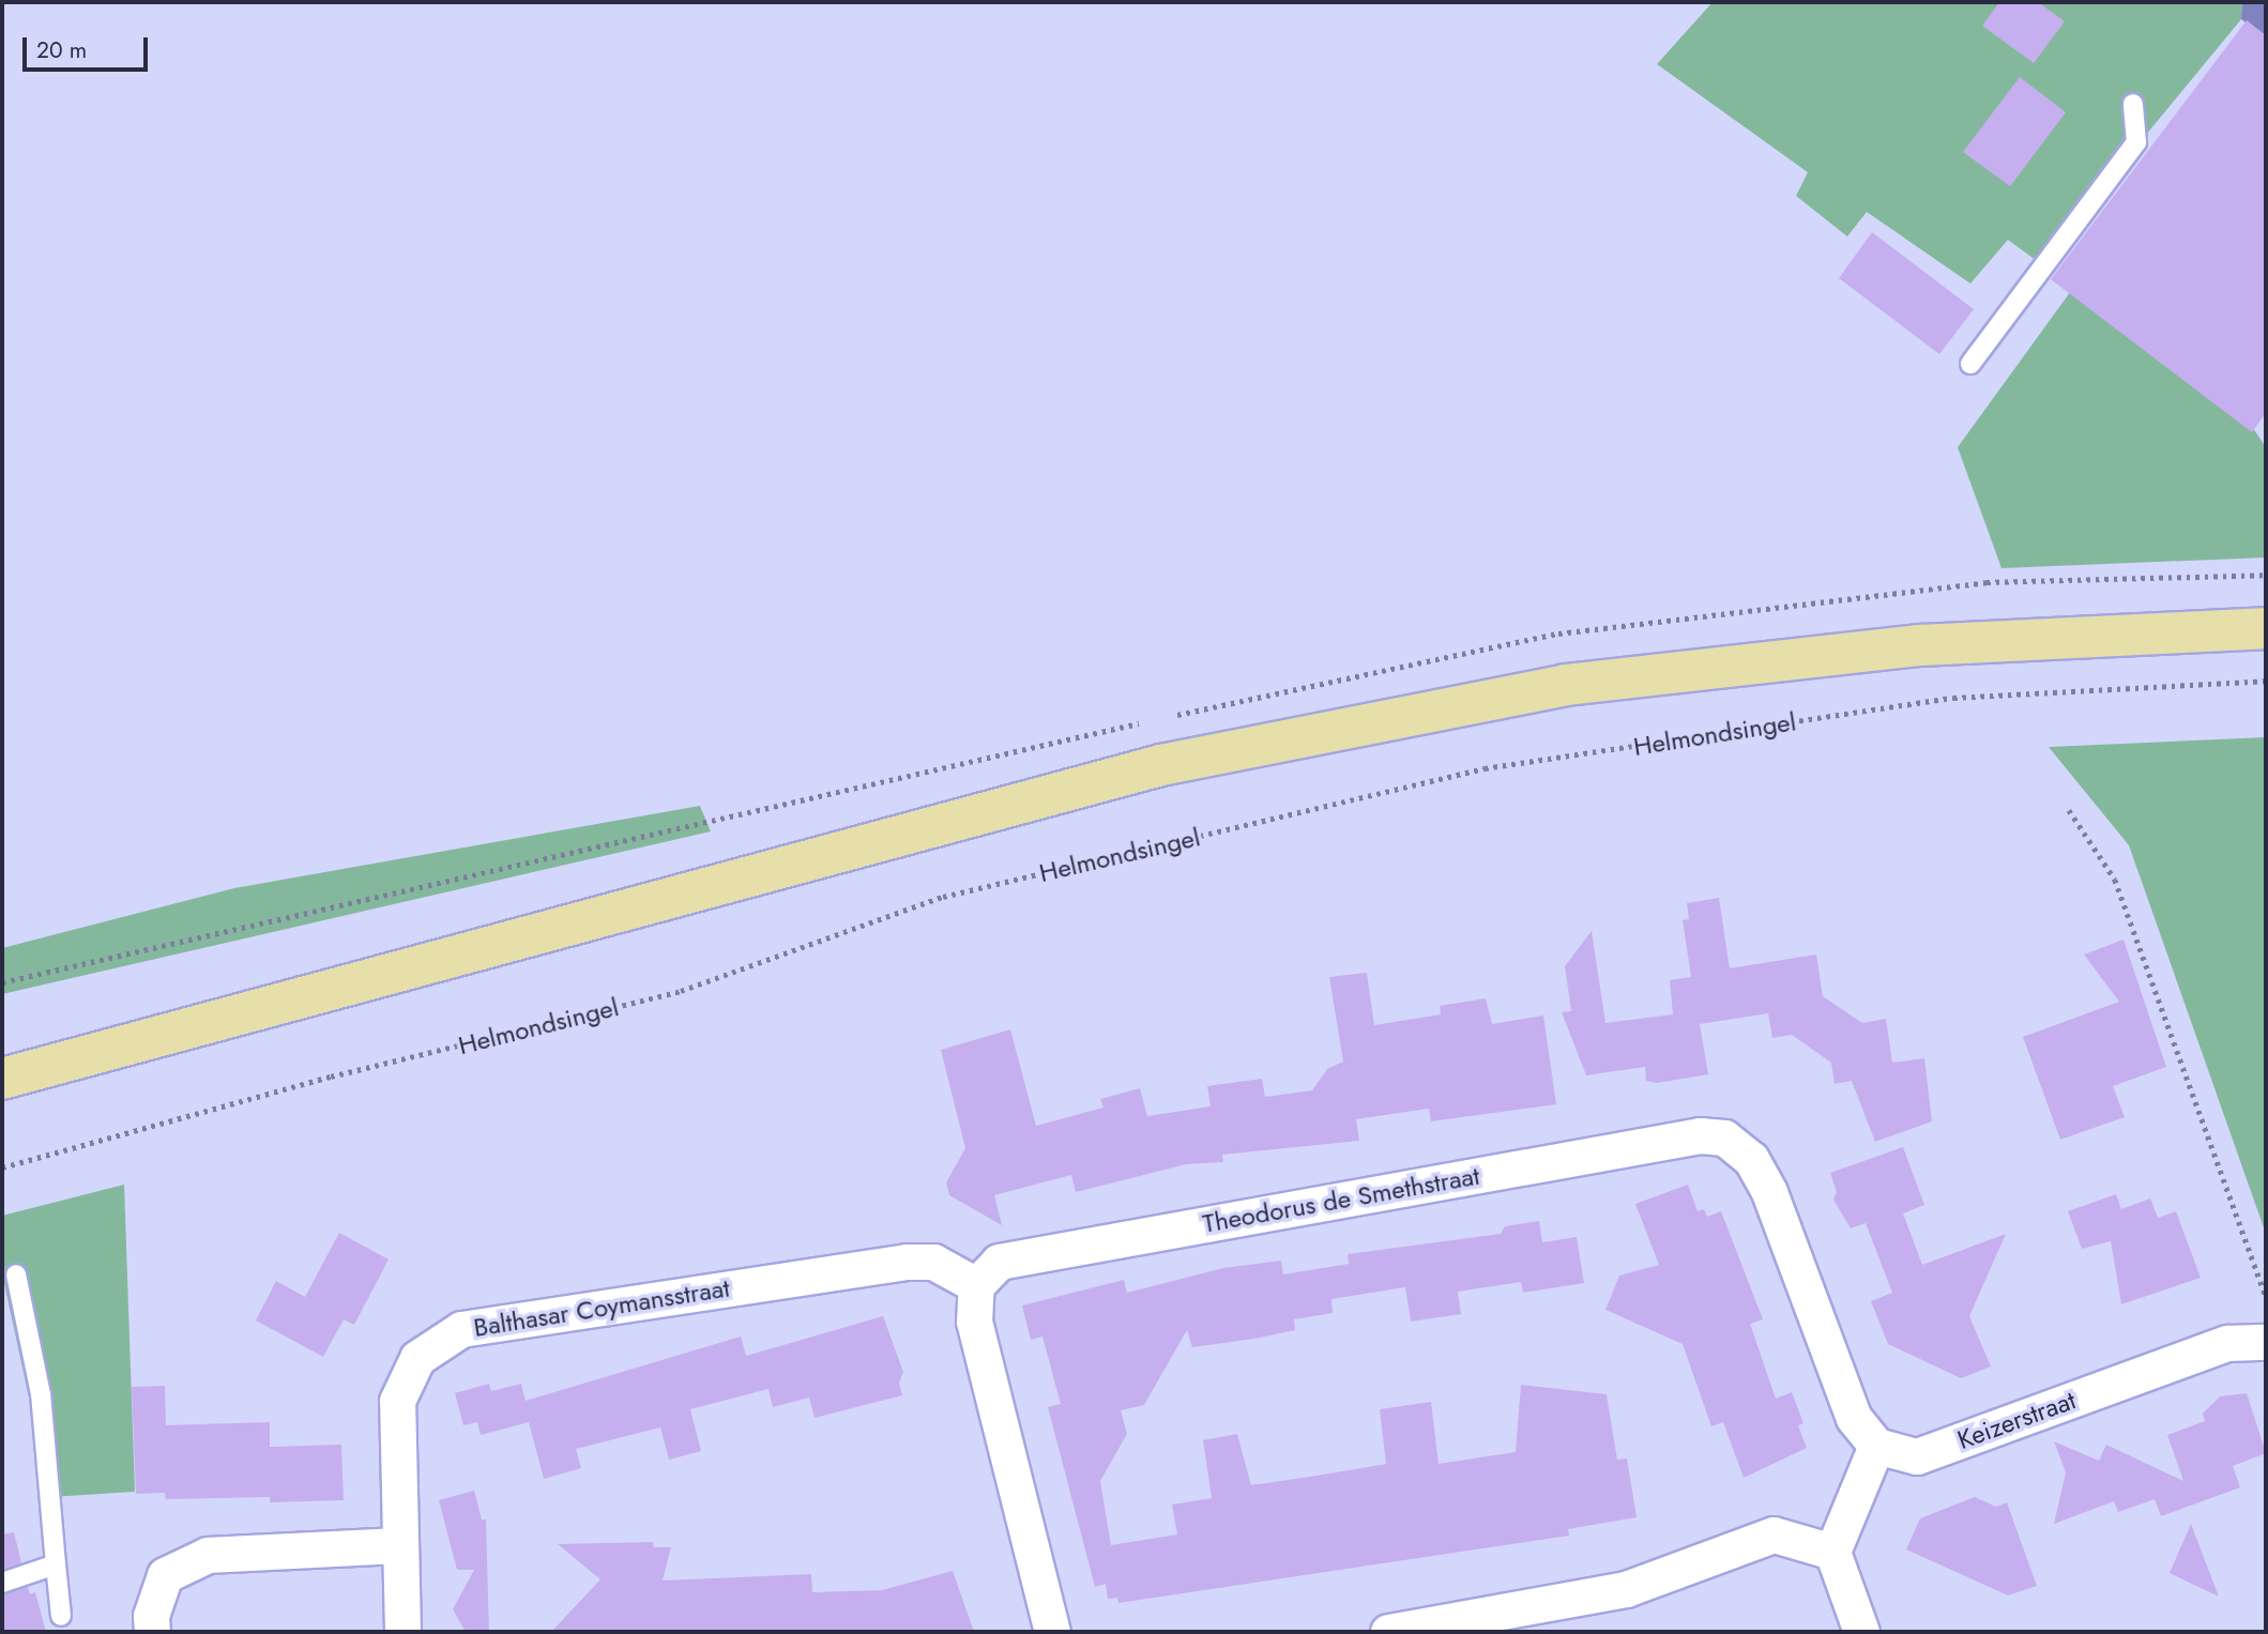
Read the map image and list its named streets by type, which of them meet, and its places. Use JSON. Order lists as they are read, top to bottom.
{
  "streets": {
    "street": ["Theodorus de Smethstraat", "Balthasar Coymansstraat", "Keizerstraat"],
    "path": ["Helmondsingel"]
  },
  "crossings": [
    ["Theodorus de Smethstraat", "Balthasar Coymansstraat"],
    ["Theodorus de Smethstraat", "Keizerstraat"]
  ],
  "scale_bar": "20 m"
}
